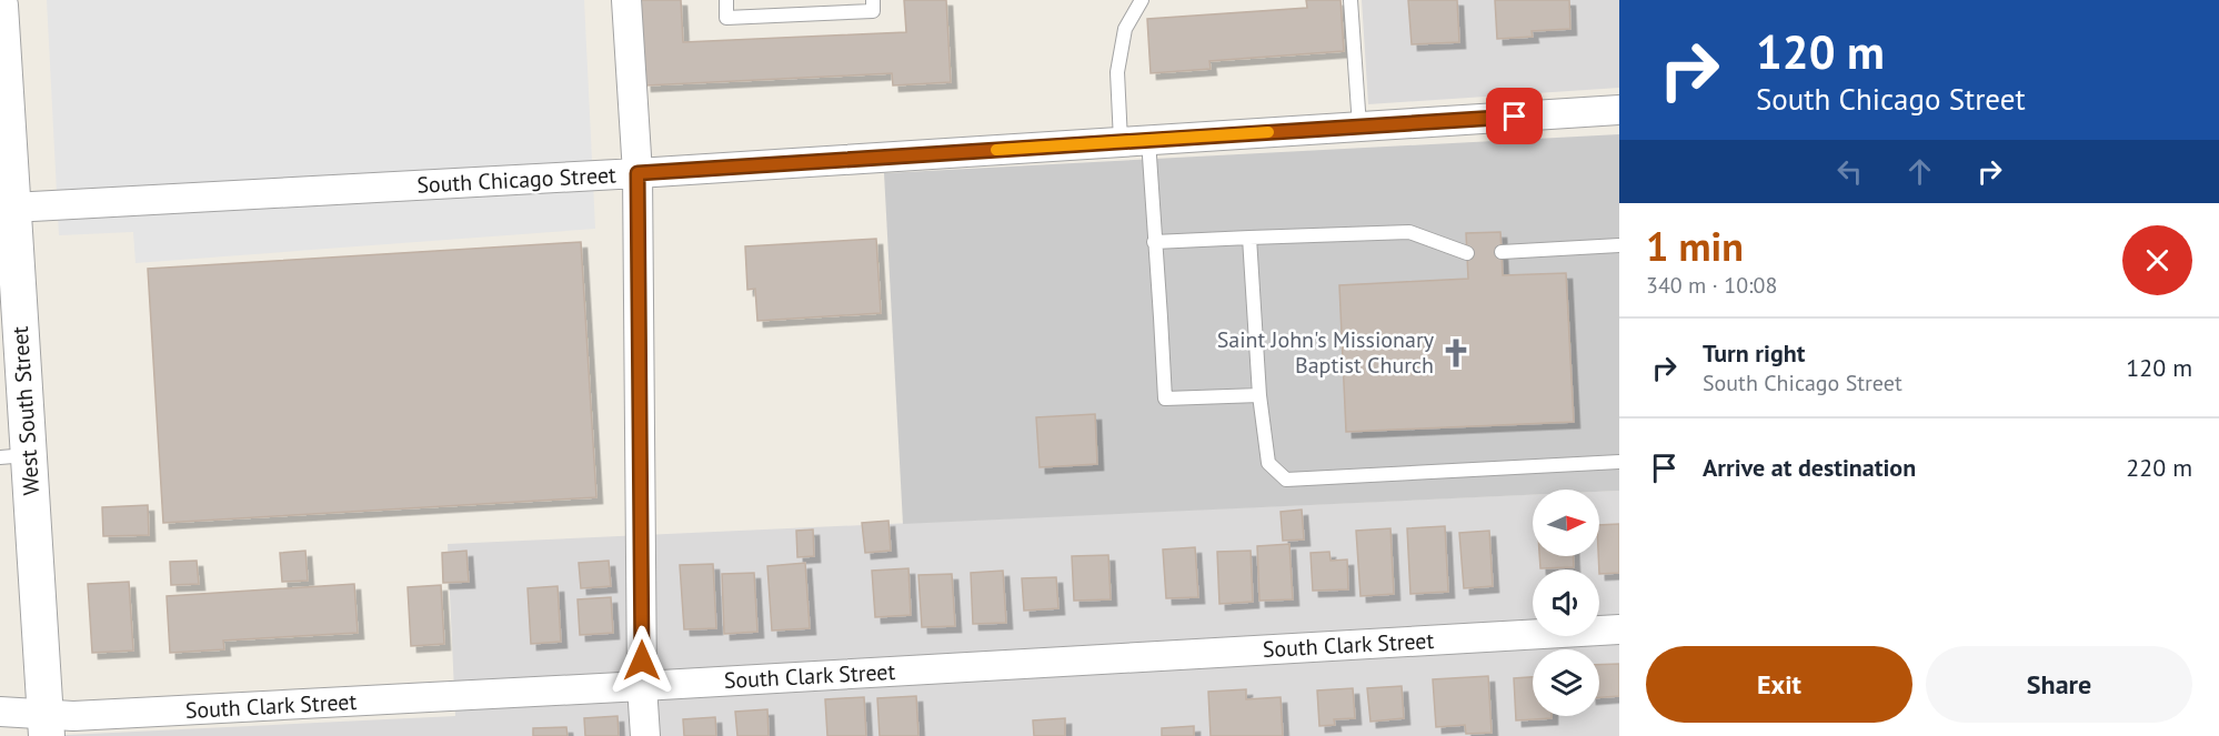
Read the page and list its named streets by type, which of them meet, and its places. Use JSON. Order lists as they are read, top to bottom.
{
  "streets": {
    "street": ["South Chicago Street", "West South Street", "South Clark Street"]
  },
  "crossings": [
    ["South Chicago Street", "West South Street"],
    ["West South Street", "South Clark Street"]
  ],
  "places": {
    "church": ["Saint John's Missionary Baptist Church"]
  },
  "north": "right",
  "page": {
    "turn": ["120 m", "South Chicago Street"],
    "heading": ["1 min", "340 m · 10:08"],
    "list": [
      {
        "name": "Turn right",
        "note": "South Chicago Street",
        "value": "120 m"
      },
      {
        "name": "Arrive at destination",
        "value": "220 m"
      }
    ],
    "buttons": ["Exit", "Share"]
  }
}
